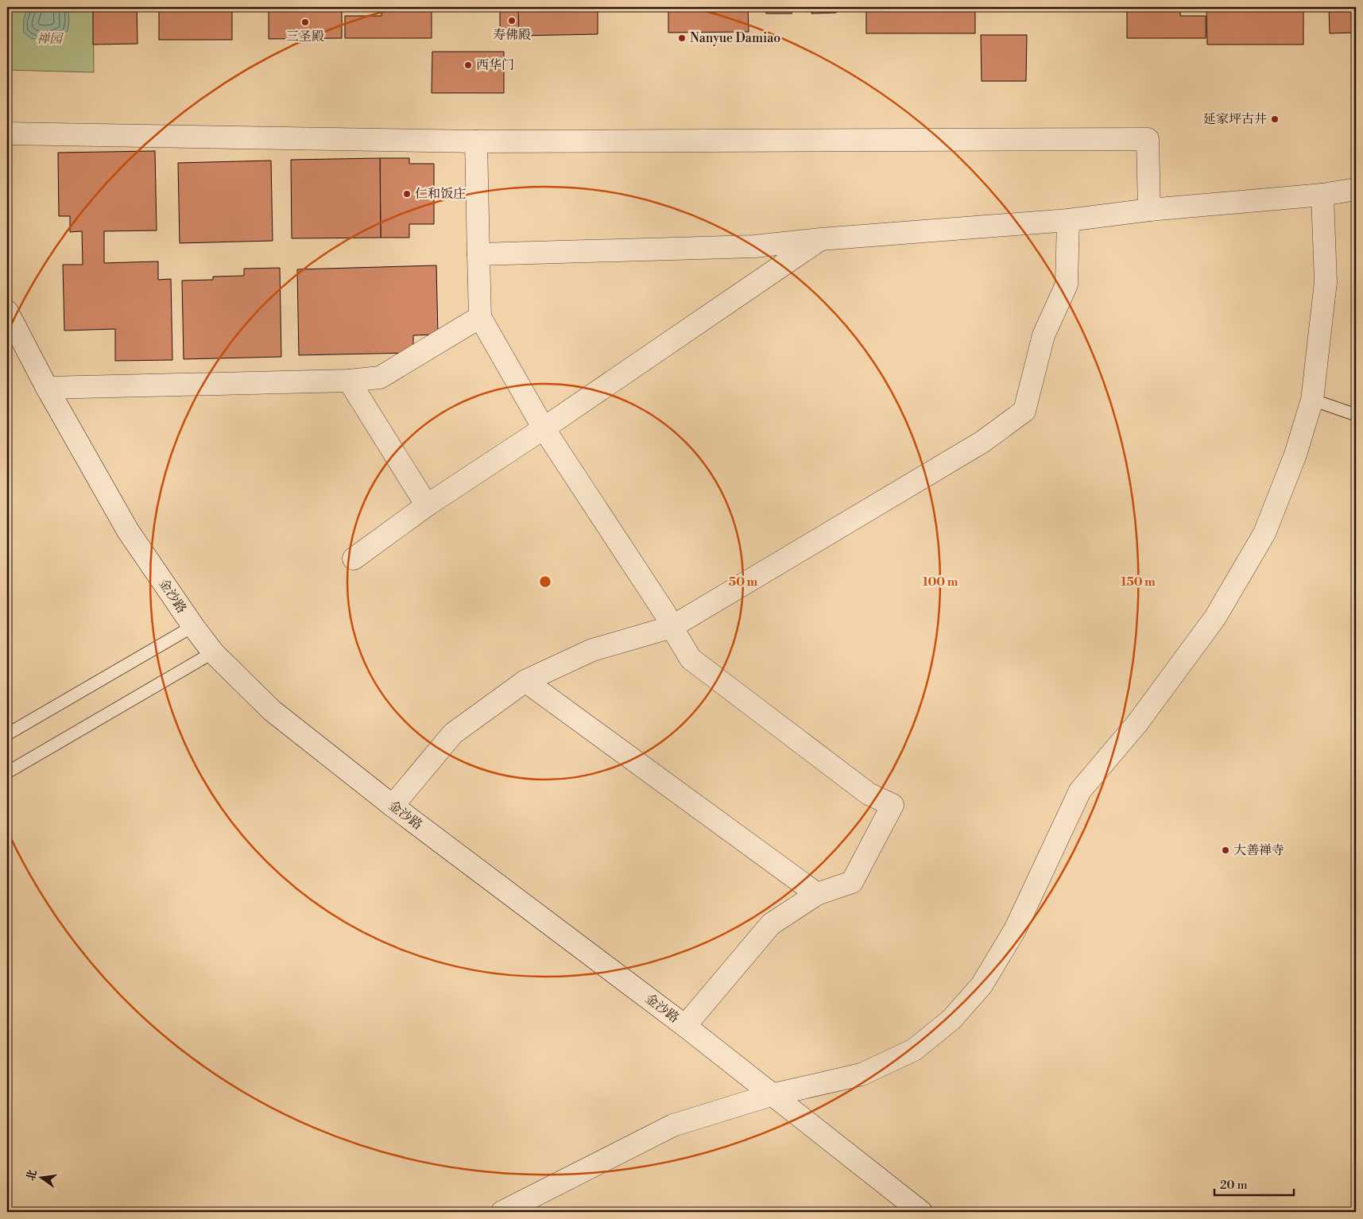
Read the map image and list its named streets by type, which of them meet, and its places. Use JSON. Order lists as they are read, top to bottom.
{
  "streets": {
    "street": ["金沙路"]
  },
  "parks": ["禅园"],
  "places": [
    "寿佛殿",
    "三圣殿",
    "Nanyue Damiao",
    "西华门",
    "延家坪古井",
    "仁和饭庄",
    "大善禅寺"
  ],
  "scale_bar": "20 m",
  "north": "left",
  "rings": ["50 m", "100 m", "150 m"]
}
